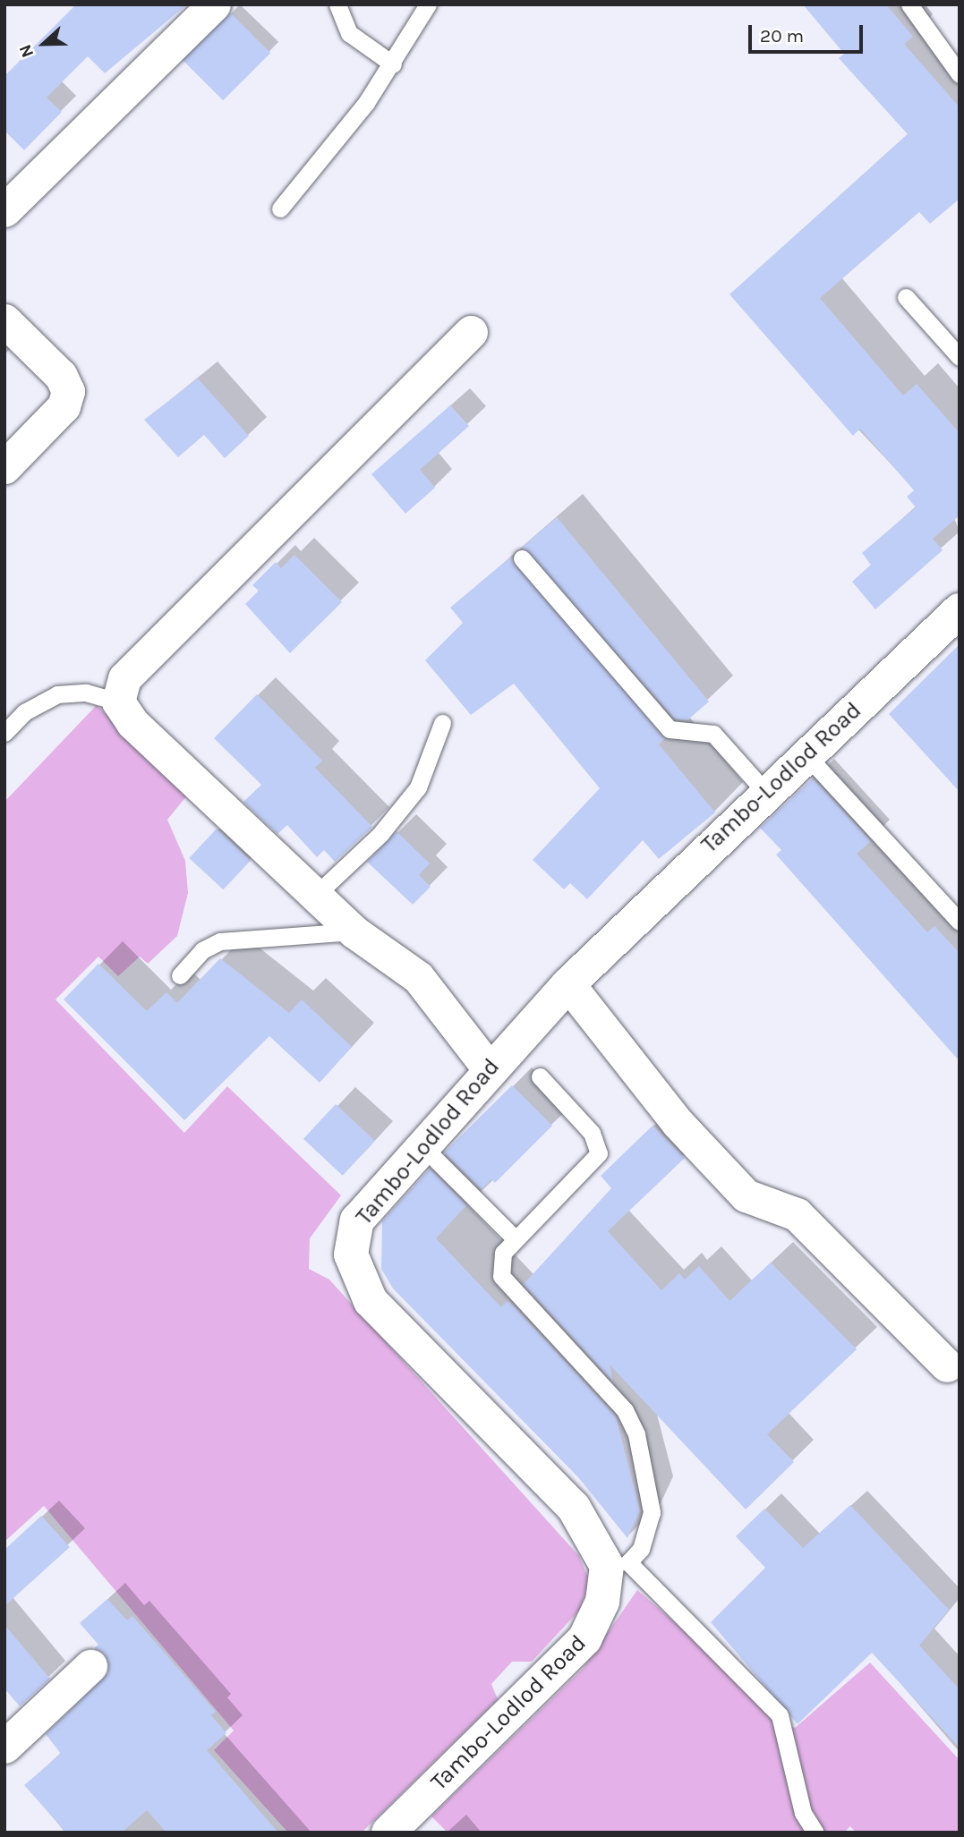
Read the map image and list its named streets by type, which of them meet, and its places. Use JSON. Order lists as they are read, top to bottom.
{
  "streets": {
    "street": ["Tambo-Lodlod Road"]
  },
  "scale_bar": "20 m",
  "north": "left"
}
